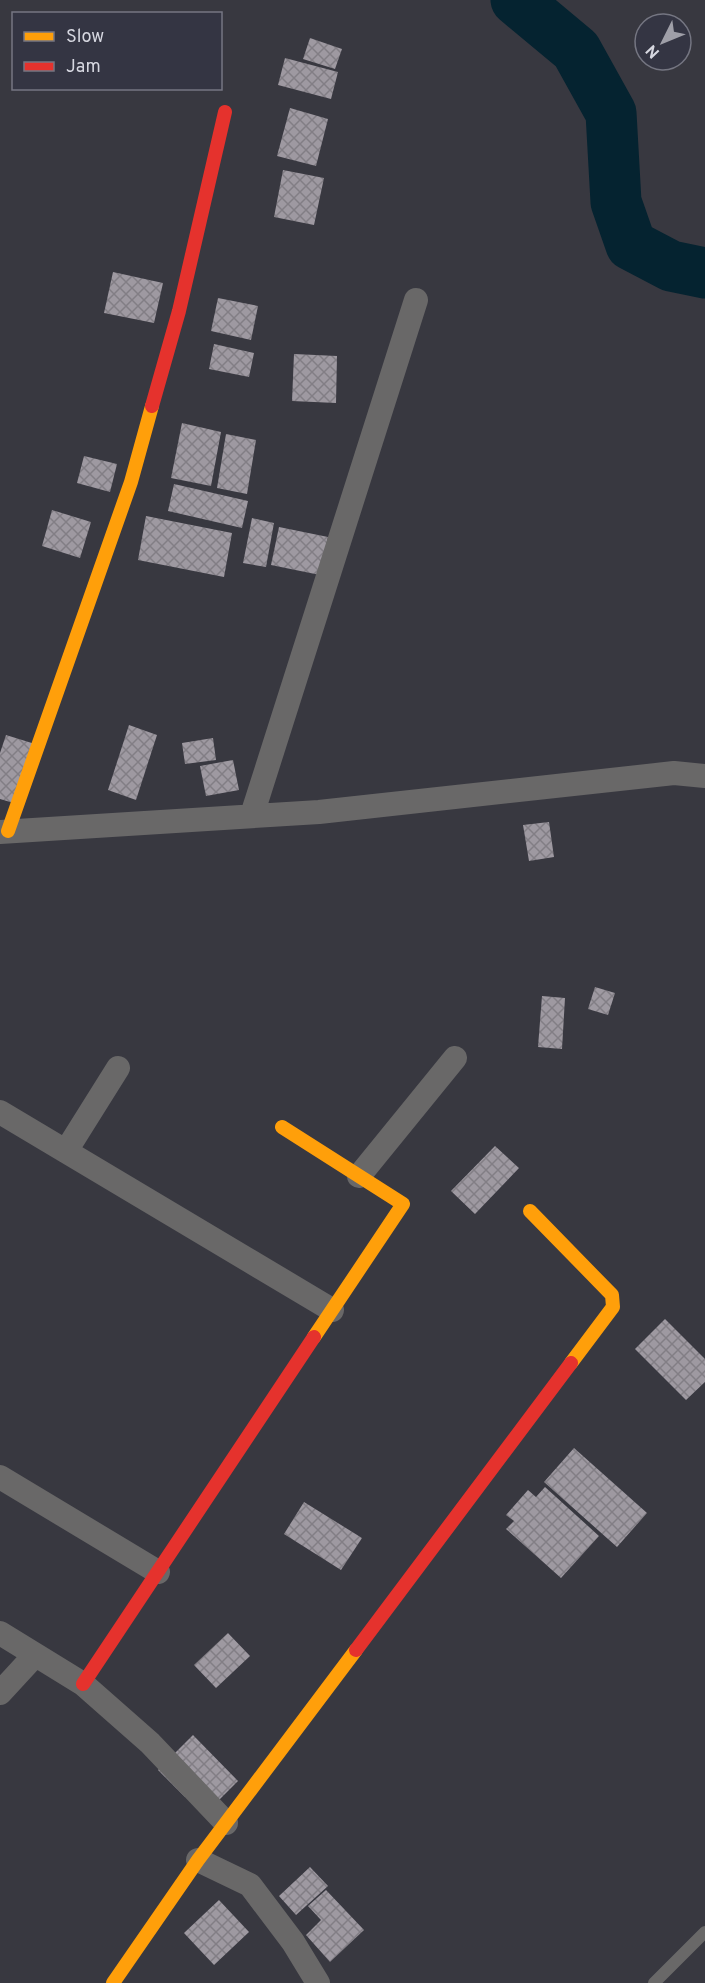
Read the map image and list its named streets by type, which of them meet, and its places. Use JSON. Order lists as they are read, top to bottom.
{
  "legend": ["Slow", "Jam"],
  "north": "bottom left"
}
